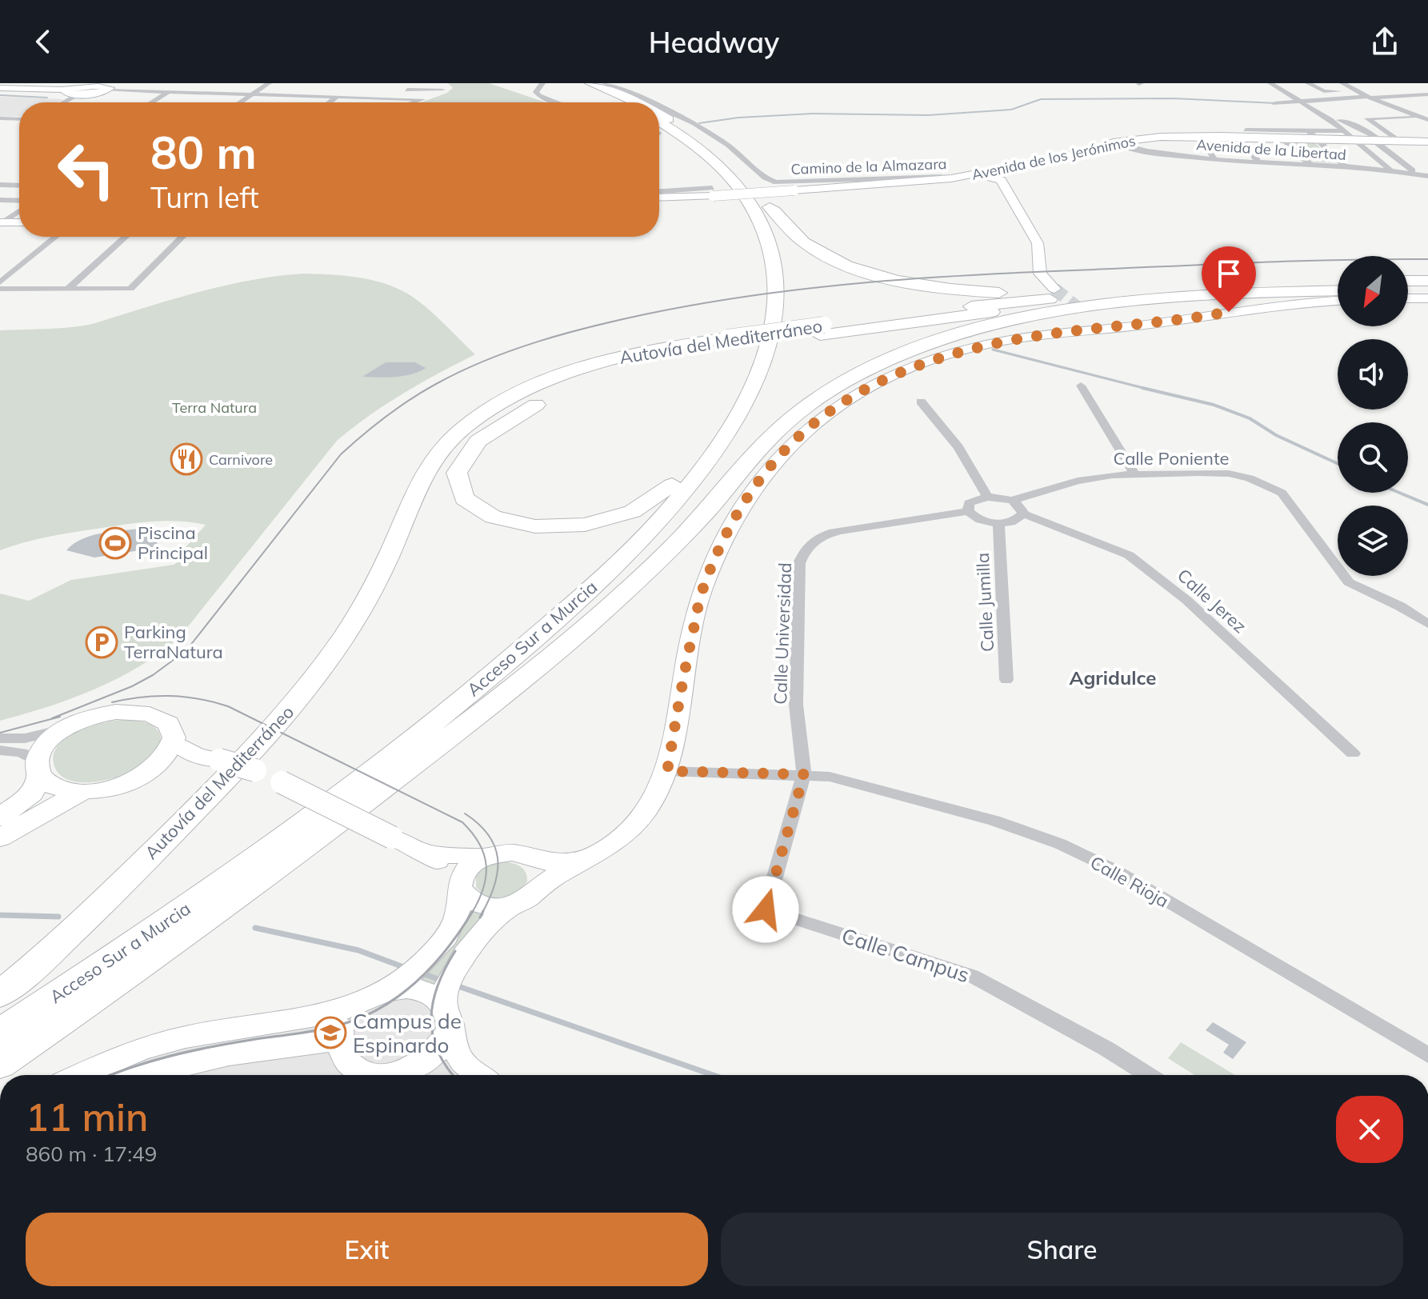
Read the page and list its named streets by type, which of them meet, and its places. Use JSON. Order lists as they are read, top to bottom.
{
  "streets": {
    "highway": ["Autovía del Mediterráneo", "Acceso Sur a Murcia"],
    "main road": ["Avenida de los Jerónimos"],
    "street": [
      "Avenida de la Libertad",
      "Camino de la Almazara",
      "Calle Poniente",
      "Calle Jerez",
      "Calle Jumilla",
      "Calle Universidad",
      "Calle Rioja",
      "Calle Campus"
    ]
  },
  "crossings": [
    ["Avenida de la Libertad", "Avenida de los Jerónimos"],
    ["Avenida de los Jerónimos", "Camino de la Almazara"],
    ["Calle Universidad", "Calle Rioja"],
    ["Calle Universidad", "Calle Campus"],
    ["Calle Rioja", "Calle Campus"]
  ],
  "districts": ["Agridulce"],
  "parks": ["Terra Natura"],
  "places": {
    "restaurant": ["Carnivore"],
    "sports": ["Piscina Principal"],
    "parking": ["Parking TerraNatura"],
    "school or university": ["Campus de Espinardo"]
  },
  "north": "bottom left",
  "page": {
    "header": "Headway",
    "turn": ["80 m", "Turn left"],
    "heading": ["11 min", "860 m · 17:49"],
    "buttons": ["Exit", "Share"]
  }
}
